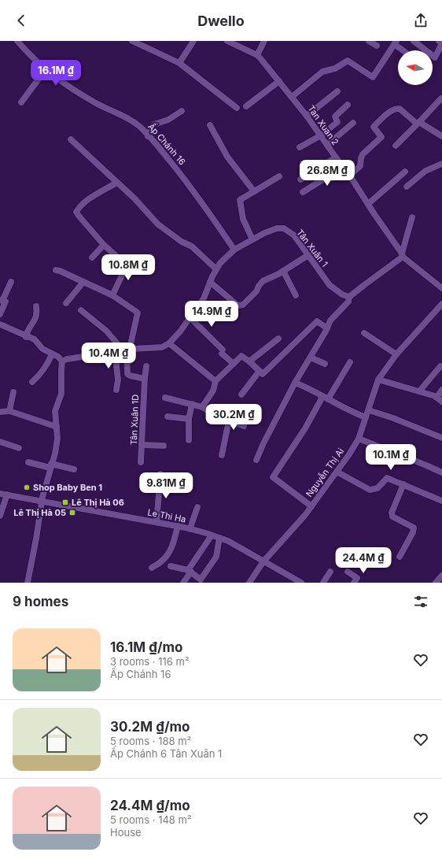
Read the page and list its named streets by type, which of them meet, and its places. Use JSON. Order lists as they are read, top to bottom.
{
  "streets": {
    "street": [
      "Tan Xuan 2",
      "Ấp Chánh 16",
      "Tân Xuân 1",
      "Tân Xuân 1D",
      "Nguyễn Thị Ai",
      "Le Thi Ha"
    ]
  },
  "crossings": [
    ["Ấp Chánh 16", "Tân Xuân 1"],
    ["Nguyễn Thị Ai", "Le Thi Ha"]
  ],
  "places": {
    "other": ["Shop Baby Ben 1"],
    "transit": ["Lê Thị Hà 06", "Lê Thị Hà 05"]
  },
  "north": "left",
  "page": {
    "header": "Dwello",
    "price": [
      "16.1M ₫",
      "26.8M ₫",
      "10.8M ₫",
      "14.9M ₫",
      "10.4M ₫",
      "30.2M ₫",
      "10.1M ₫",
      "9.81M ₫",
      "24.4M ₫"
    ],
    "heading": "9 homes",
    "list": [
      {
        "name": "16.1M ₫/mo",
        "note": "3 rooms · 116 m² · Ấp Chánh 16"
      },
      {
        "name": "30.2M ₫/mo",
        "note": "5 rooms · 188 m² · Ấp Chánh 6 Tân Xuân 1"
      },
      {
        "name": "24.4M ₫/mo",
        "note": "5 rooms · 148 m² · House"
      }
    ]
  }
}
